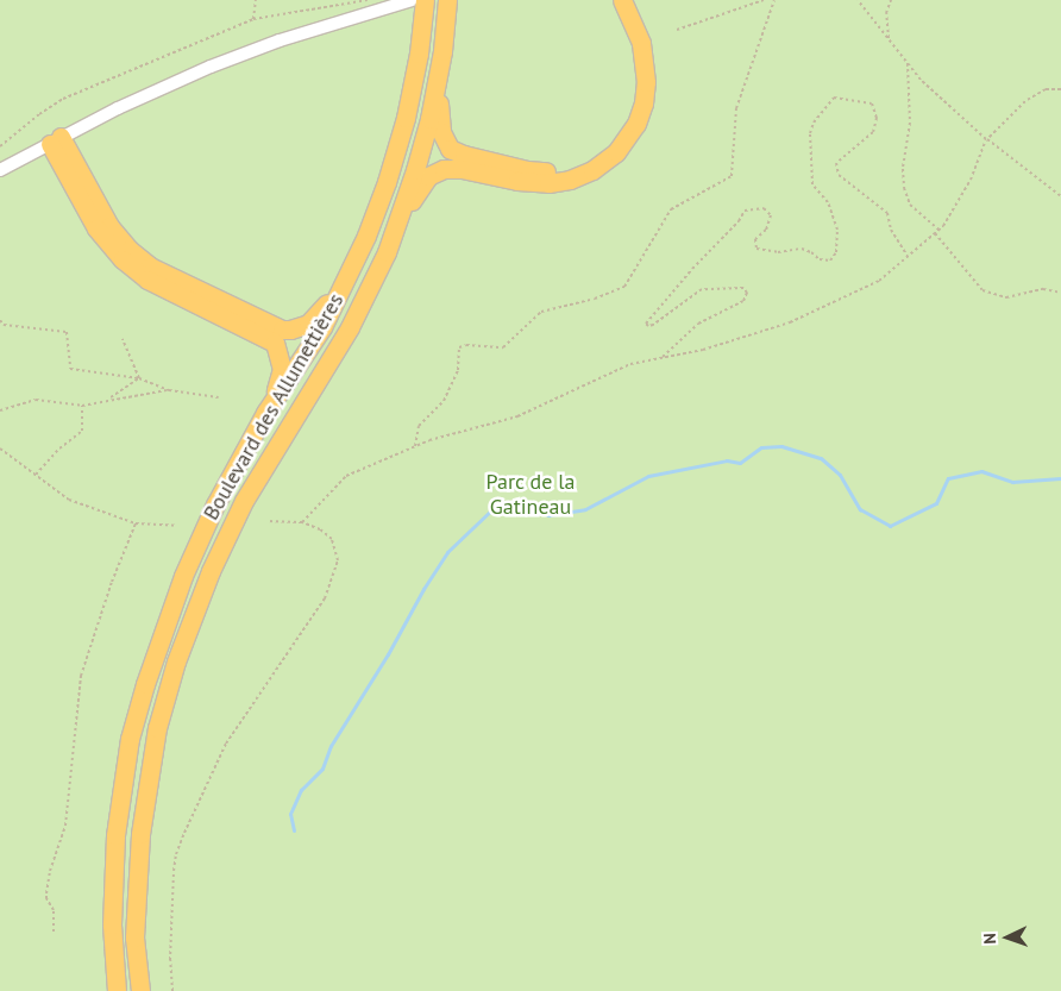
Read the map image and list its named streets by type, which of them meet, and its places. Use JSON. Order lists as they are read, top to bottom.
{
  "streets": {
    "highway": ["Boulevard des Allumettières"]
  },
  "parks": ["Parc de la Gatineau"],
  "north": "left"
}
